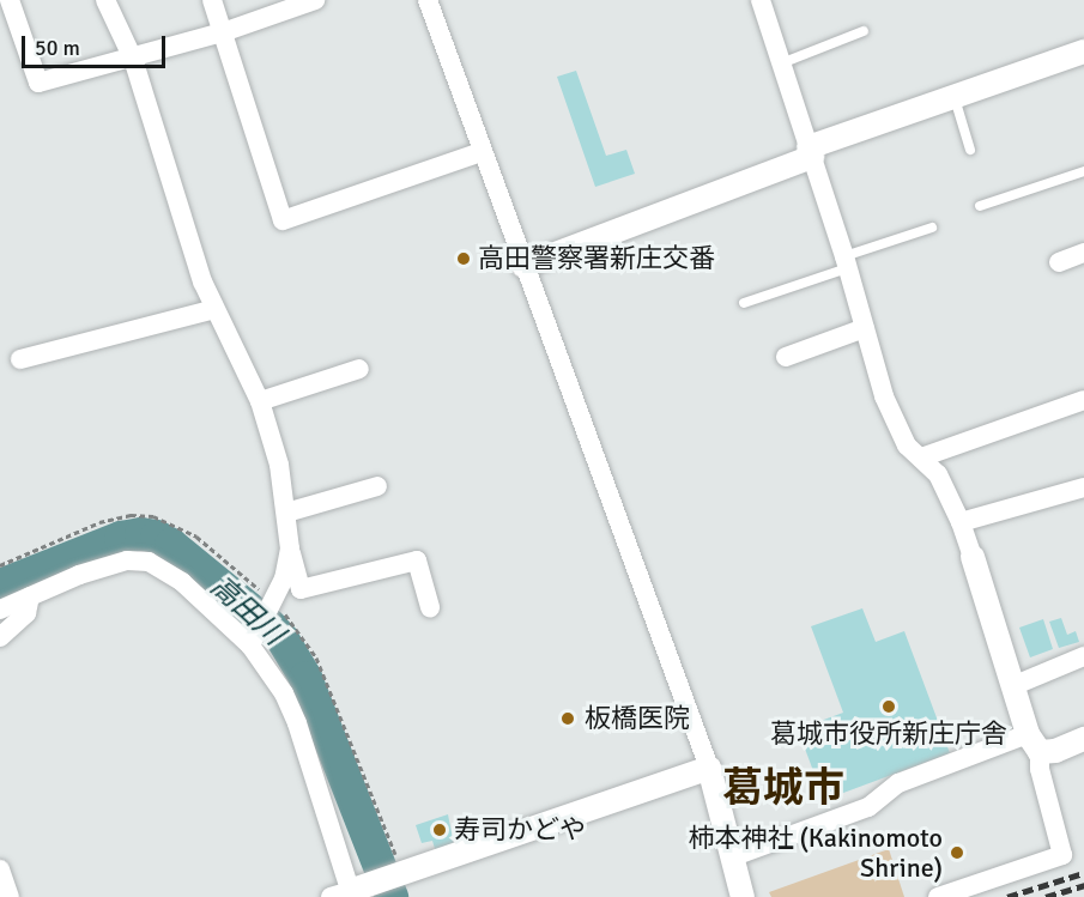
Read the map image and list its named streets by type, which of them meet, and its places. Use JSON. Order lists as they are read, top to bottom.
{
  "districts": ["葛城市"],
  "water": ["高田川"],
  "places": [
    "高田警察署新庄交番",
    "葛城市役所新庄庁舎",
    "板橋医院",
    "寿司かどや",
    "柿本神社 (Kakinomoto Shrine)"
  ],
  "scale_bar": "50 m"
}
